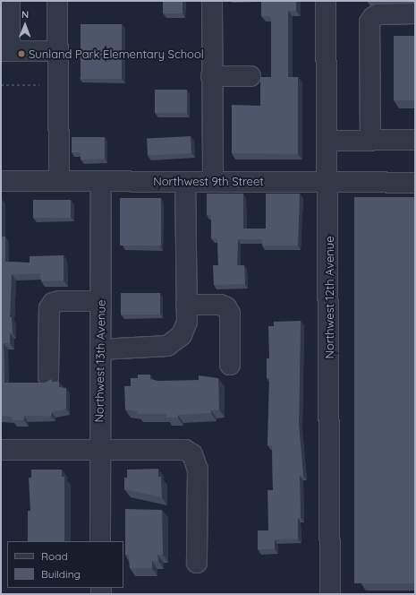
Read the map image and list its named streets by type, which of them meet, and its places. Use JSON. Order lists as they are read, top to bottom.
{
  "streets": {
    "street": ["Northwest 9th Street", "Northwest 12th Avenue", "Northwest 13th Avenue"]
  },
  "crossings": [
    ["Northwest 9th Street", "Northwest 12th Avenue"],
    ["Northwest 9th Street", "Northwest 13th Avenue"]
  ],
  "places": ["Sunland Park Elementary School"],
  "legend": ["Road", "Building"],
  "north": "top"
}
